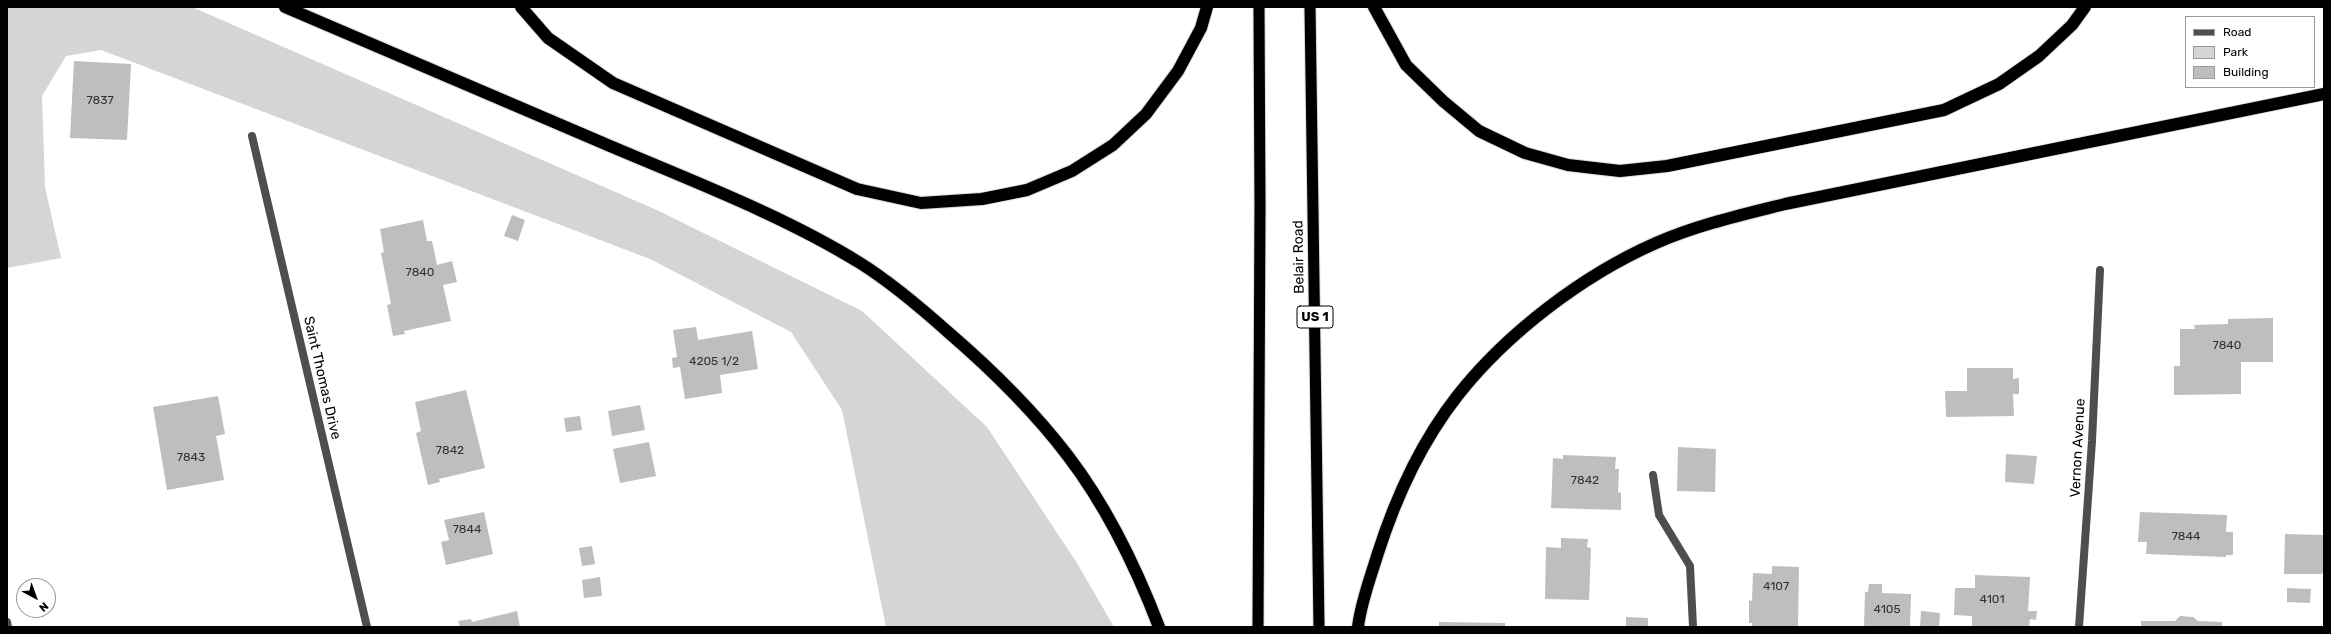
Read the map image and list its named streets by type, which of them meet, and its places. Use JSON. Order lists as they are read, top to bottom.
{
  "streets": {
    "highway": ["Belair Road", "US 1"],
    "street": ["Saint Thomas Drive", "Vernon Avenue"]
  },
  "house_numbers": [
    "7837",
    "7840",
    "7840",
    "4205 1/2",
    "7842",
    "7843",
    "7842",
    "7844",
    "7844",
    "4107",
    "4101",
    "4105"
  ],
  "legend": ["Road", "Park", "Building"],
  "north": "bottom right"
}
